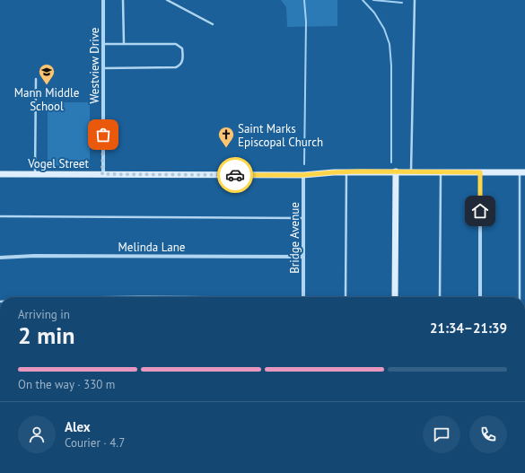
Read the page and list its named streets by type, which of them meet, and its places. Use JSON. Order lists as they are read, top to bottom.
{
  "streets": {
    "street": [
      "Westview Drive",
      "Vogel Street",
      "Bridge Avenue",
      "Melinda Lane"
    ]
  },
  "crossings": [
    ["Westview Drive", "Vogel Street"],
    ["Vogel Street", "Bridge Avenue"],
    ["Bridge Avenue", "Melinda Lane"]
  ],
  "places": {
    "school or university": ["Mann Middle School"],
    "church": ["Saint Marks Episcopal Church"]
  },
  "page": {
    "heading": ["2 min", "Arriving in", "21:34–21:39"],
    "panel": ["Alex", "Courier · 4.7"],
    "bar": "On the way · 330 m"
  }
}
